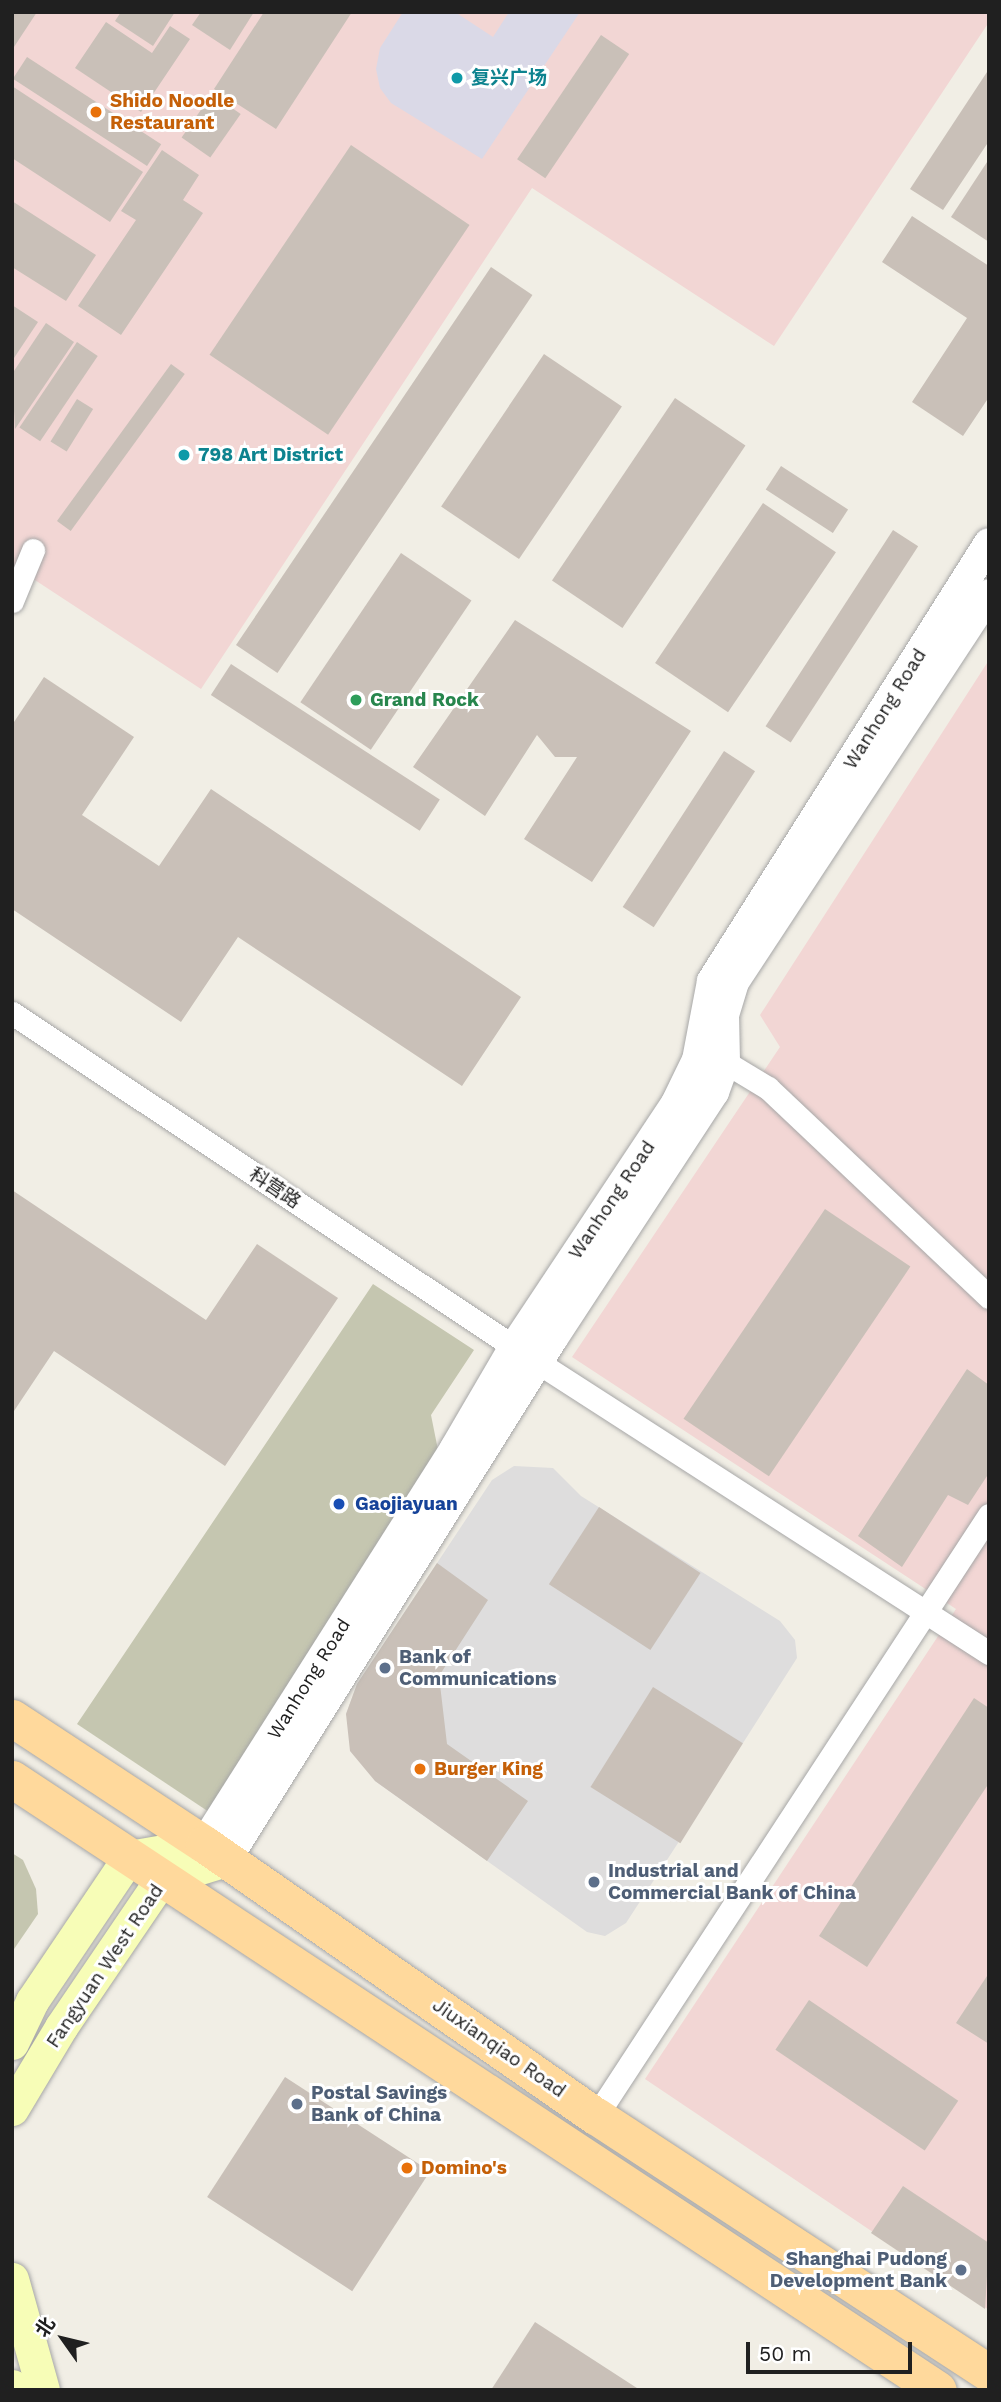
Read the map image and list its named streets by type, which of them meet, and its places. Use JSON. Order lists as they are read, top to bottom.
{
  "streets": {
    "main road": ["Fangyuan West Road", "Jiuxianqiao Road"],
    "street": ["Wanhong Road", "科营路"]
  },
  "crossings": [
    ["Wanhong Road", "科营路"],
    ["Wanhong Road", "Fangyuan West Road"],
    ["Wanhong Road", "Jiuxianqiao Road"],
    ["Fangyuan West Road", "Jiuxianqiao Road"]
  ],
  "places": [
    "复兴广场",
    "Shido Noodle Restaurant",
    "798 Art District",
    "Grand Rock",
    "Gaojiayuan",
    "Bank of Communications",
    "Burger King",
    "Industrial and Commercial Bank of China",
    "Postal Savings Bank of China",
    "Domino's",
    "Shanghai Pudong Development Bank"
  ],
  "scale_bar": "50 m",
  "north": "top left"
}
